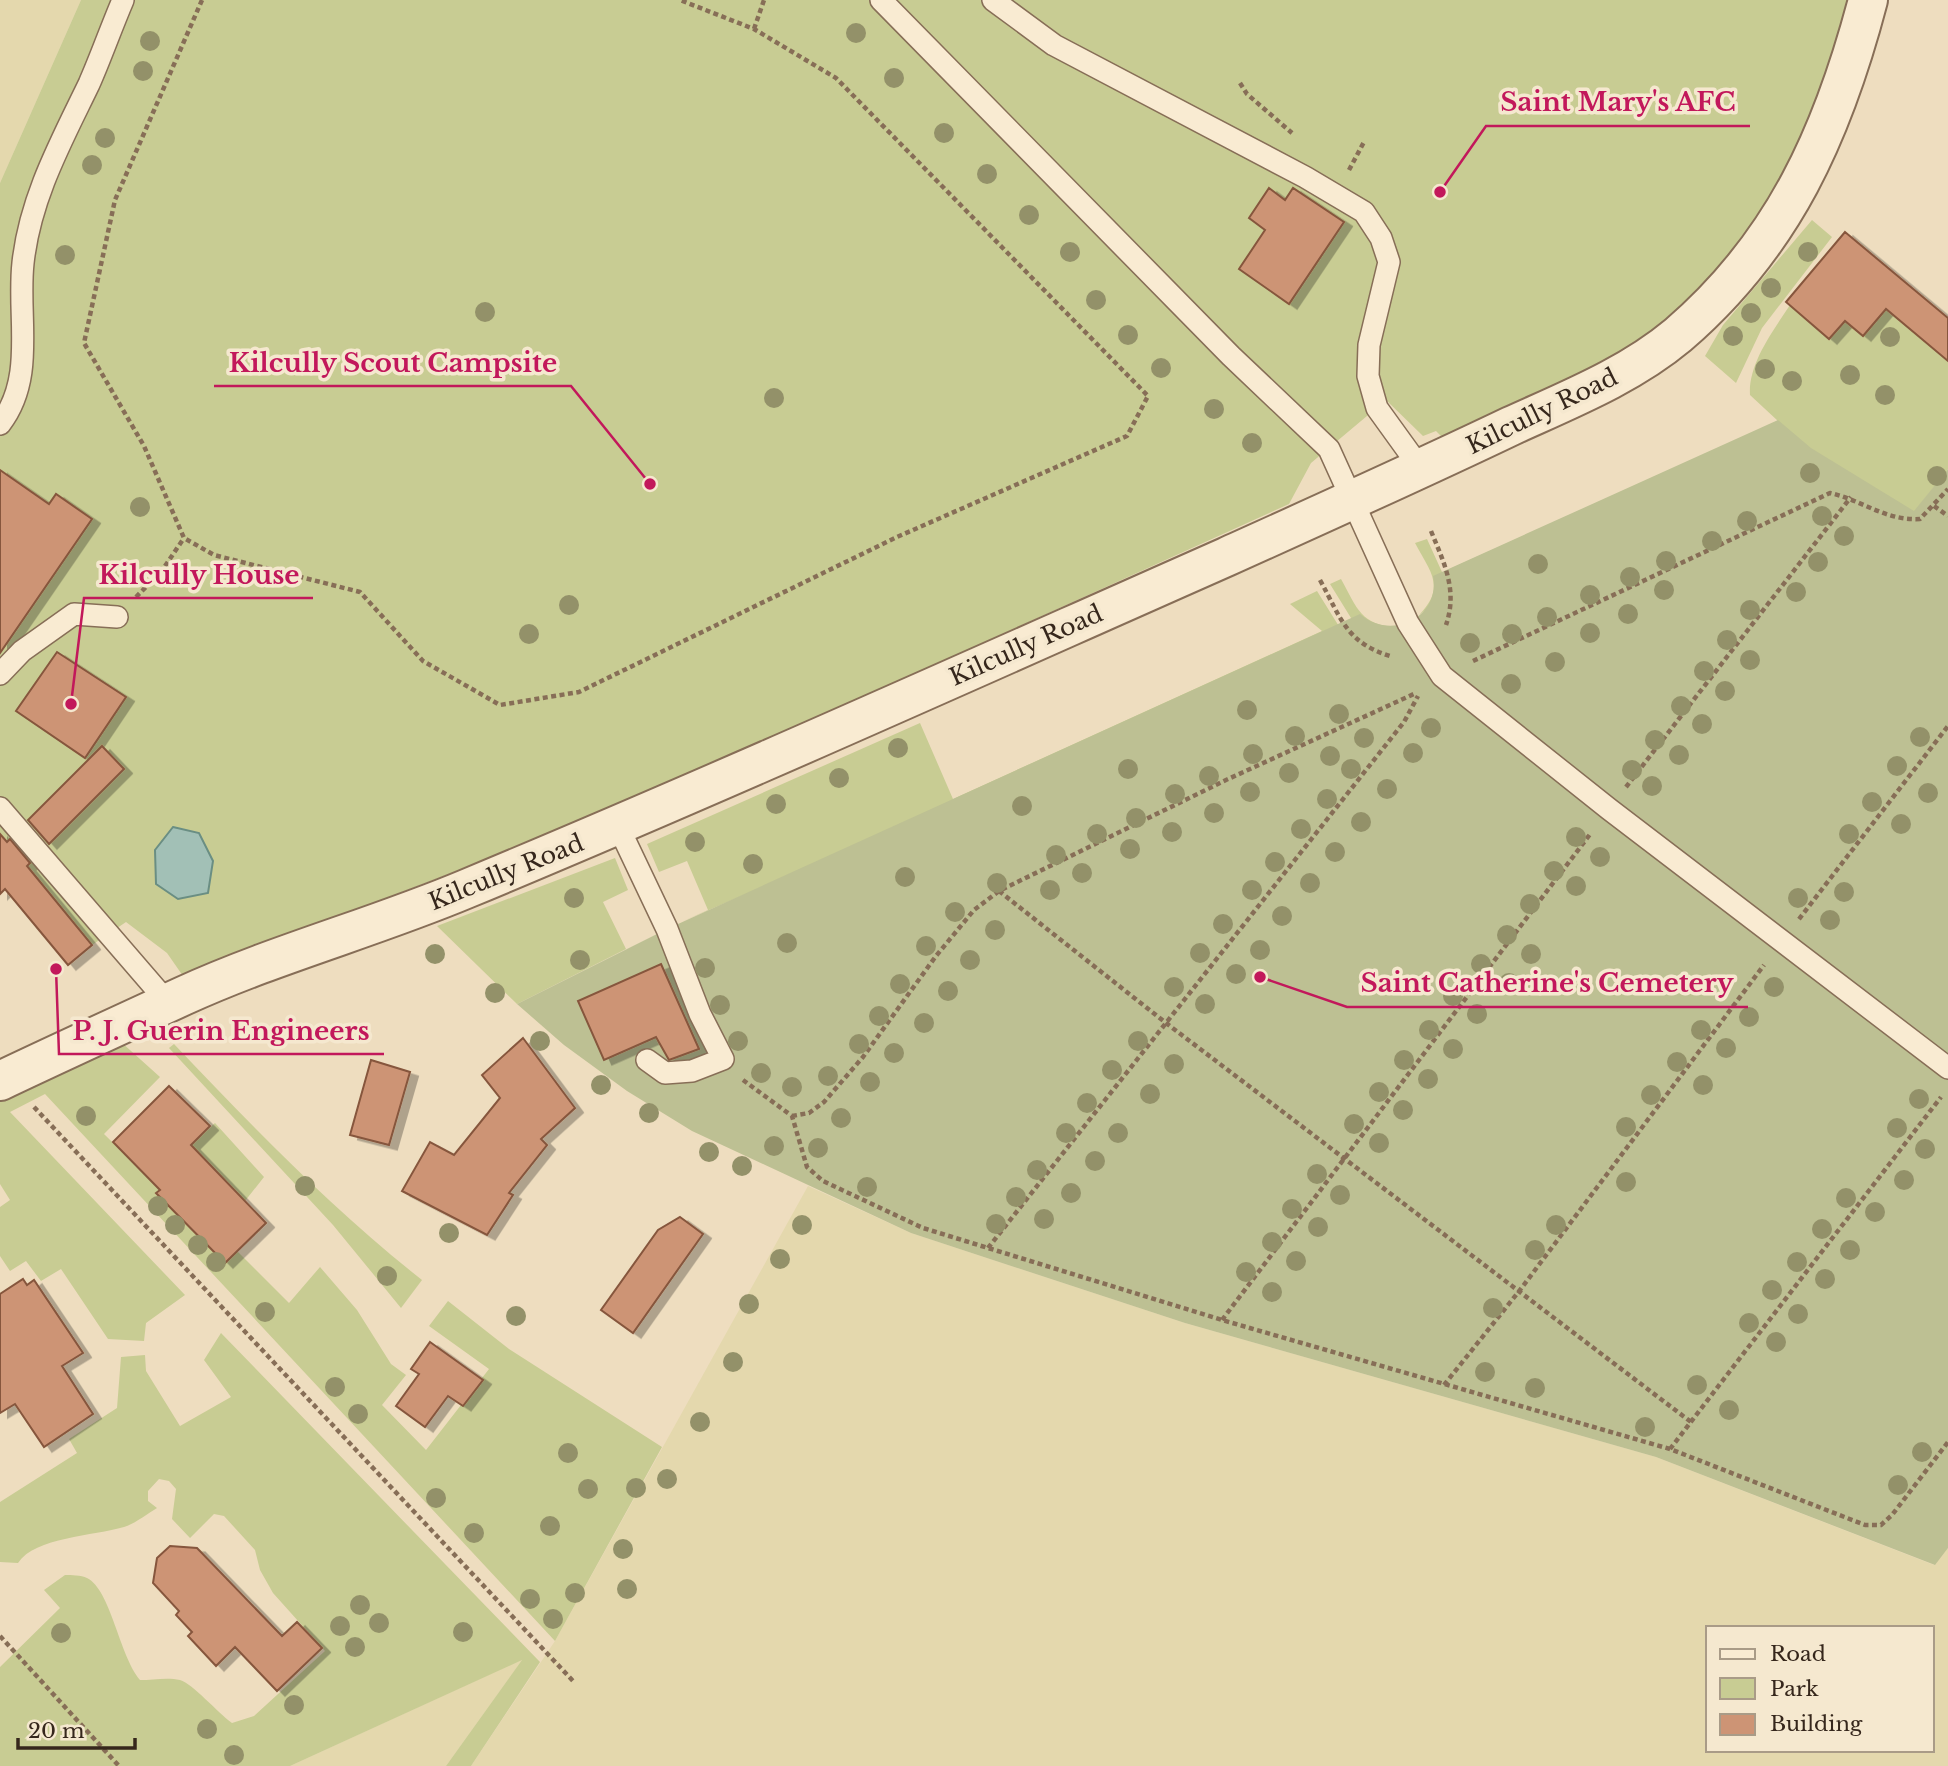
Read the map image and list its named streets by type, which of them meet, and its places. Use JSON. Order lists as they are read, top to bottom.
{
  "streets": {
    "street": ["Kilcully Road"]
  },
  "places": [
    "Saint Mary's AFC",
    "Kilcully Scout Campsite",
    "Kilcully House",
    "P. J. Guerin Engineers",
    "Saint Catherine's Cemetery"
  ],
  "legend": ["Road", "Park", "Building"],
  "scale_bar": "20 m"
}
